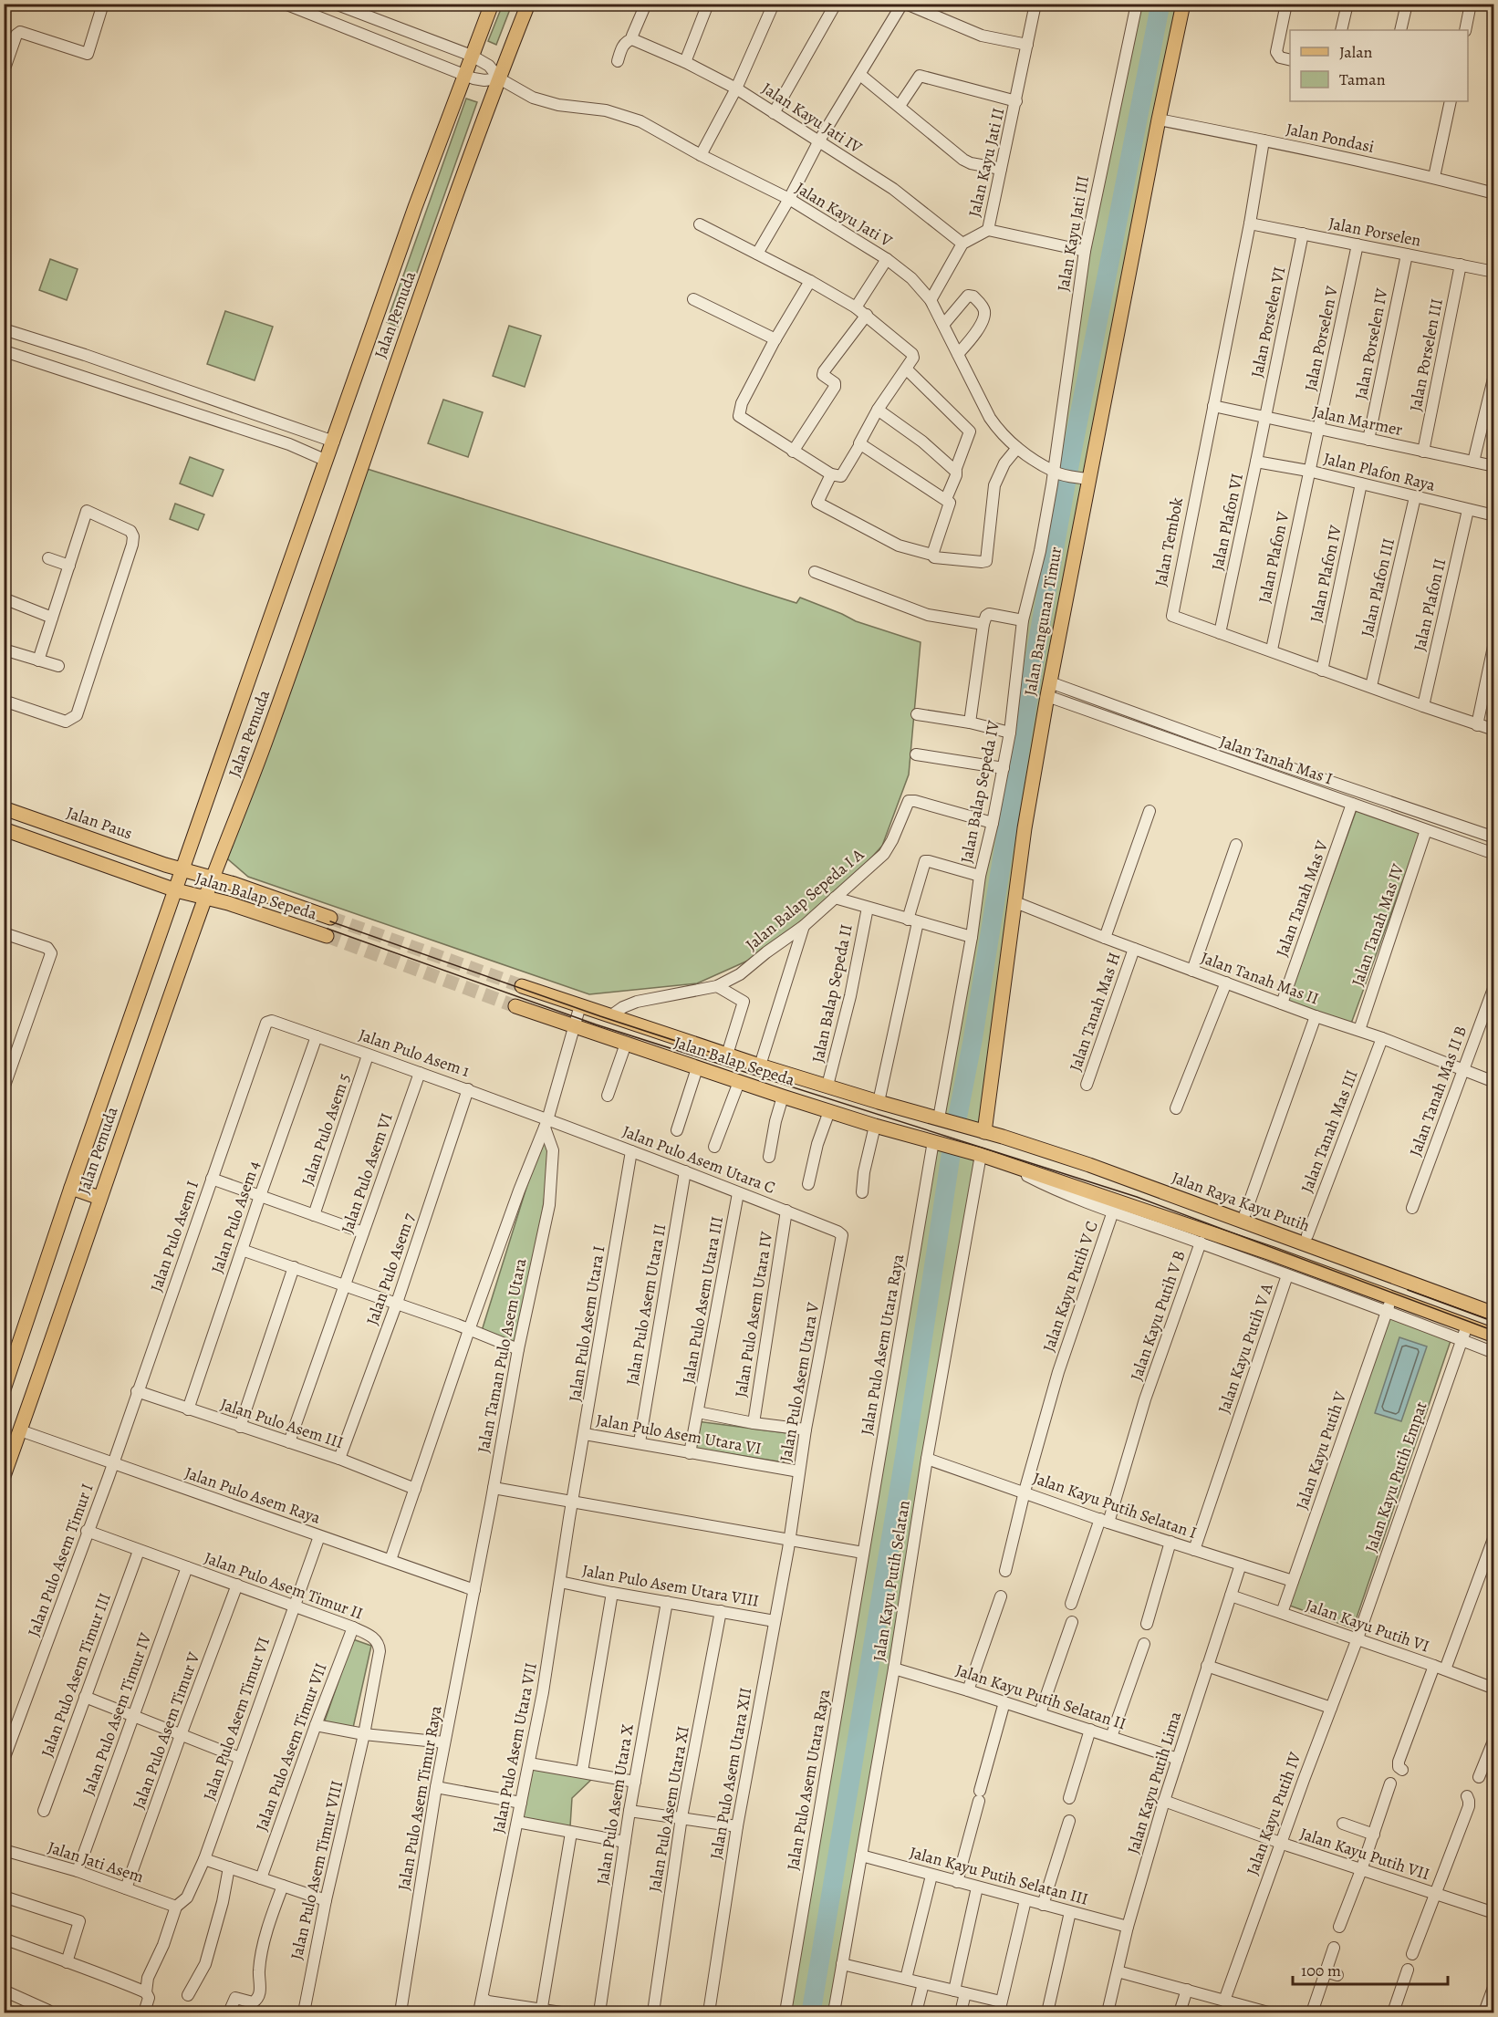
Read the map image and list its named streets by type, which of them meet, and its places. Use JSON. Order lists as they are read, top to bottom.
{
  "streets": {
    "main road": [
      "Jalan Pemuda",
      "Jalan Bangunan Timur",
      "Jalan Paus",
      "Jalan Balap Sepeda",
      "Jalan Raya Kayu Putih"
    ],
    "street": [
      "Jalan Kayu Jati IV",
      "Jalan Pondasi",
      "Jalan Kayu Jati II",
      "Jalan Kayu Jati V",
      "Jalan Porselen",
      "Jalan Kayu Jati III",
      "Jalan Porselen VI",
      "Jalan Porselen V",
      "Jalan Porselen IV",
      "Jalan Porselen III",
      "Jalan Marmer",
      "Jalan Plafon Raya",
      "Jalan Plafon VI",
      "Jalan Tembok",
      "Jalan Plafon V",
      "Jalan Plafon IV",
      "Jalan Plafon III",
      "Jalan Plafon II",
      "Jalan Tanah Mas I",
      "Jalan Balap Sepeda IV",
      "Jalan Tanah Mas V",
      "Jalan Balap Sepeda I A",
      "Jalan Tanah Mas IV",
      "Jalan Tanah Mas II",
      "Jalan Balap Sepeda II",
      "Jalan Tanah Mas H",
      "Jalan Pulo Asem 1",
      "Jalan Tanah Mas II B",
      "Jalan Pulo Asem 5",
      "Jalan Tanah Mas III",
      "Jalan Pulo Asem Utara C",
      "Jalan Pulo Asem VI",
      "Jalan Pulo Asem 4",
      "Jalan Pulo Asem I",
      "Jalan Pulo Asem 7",
      "Jalan Kayu Putih V C",
      "Jalan Pulo Asem Utara III",
      "Jalan Pulo Asem Utara II",
      "Jalan Pulo Asem Utara IV",
      "Jalan Kayu Putih V B",
      "Jalan Pulo Asem Utara I",
      "Jalan Pulo Asem Utara Raya",
      "Jalan Kayu Putih V A",
      "Jalan Taman Pulo Asem Utara",
      "Jalan Pulo Asem Utara V",
      "Jalan Pulo Asem III",
      "Jalan Pulo Asem Utara VI",
      "Jalan Kayu Putih V",
      "Jalan Kayu Putih Empat",
      "Jalan Pulo Asem Raya",
      "Jalan Kayu Putih Selatan I",
      "Jalan Pulo Asem Timur I",
      "Jalan Kayu Putih Selatan",
      "Jalan Pulo Asem Timur II",
      "Jalan Pulo Asem Utara VIII",
      "Jalan Kayu Putih VI",
      "Jalan Pulo Asem Timur III",
      "Jalan Kayu Putih Selatan II",
      "Jalan Pulo Asem Timur IV",
      "Jalan Pulo Asem Timur VI",
      "Jalan Pulo Asem Timur V",
      "Jalan Pulo Asem Timur VII",
      "Jalan Pulo Asem Utara VII",
      "Jalan Pulo Asem Utara XII",
      "Jalan Kayu Putih Lima",
      "Jalan Pulo Asem Timur Raya",
      "Jalan Pulo Asem Utara X",
      "Jalan Pulo Asem Utara XI",
      "Jalan Kayu Putih IV",
      "Jalan Kayu Putih VII",
      "Jalan Jati Asem",
      "Jalan Pulo Asem Timur VIII",
      "Jalan Kayu Putih Selatan III"
    ]
  },
  "crossings": [
    ["Jalan Pondasi", "Jalan Tembok"],
    ["Jalan Pondasi", "Jalan Bangunan Timur"],
    ["Jalan Kayu Jati II", "Jalan Kayu Jati III"],
    ["Jalan Kayu Jati V", "Jalan Kayu Jati III"],
    ["Jalan Kayu Jati V", "Jalan Pemuda"],
    ["Jalan Kayu Jati V", "Jalan Bangunan Timur"],
    ["Jalan Kayu Jati V", "Jalan Balap Sepeda IV"],
    ["Jalan Porselen", "Jalan Porselen VI"],
    ["Jalan Porselen", "Jalan Porselen V"],
    ["Jalan Porselen", "Jalan Porselen IV"],
    ["Jalan Porselen", "Jalan Porselen III"],
    ["Jalan Porselen", "Jalan Tembok"],
    ["Jalan Kayu Jati III", "Jalan Balap Sepeda IV"],
    ["Jalan Pemuda", "Jalan Paus"],
    ["Jalan Pemuda", "Jalan Balap Sepeda"],
    ["Jalan Pemuda", "Jalan Pulo Asem Raya"],
    ["Jalan Porselen VI", "Jalan Marmer"],
    ["Jalan Porselen VI", "Jalan Plafon VI"],
    ["Jalan Porselen V", "Jalan Marmer"],
    ["Jalan Porselen V", "Jalan Plafon Raya"],
    ["Jalan Porselen V", "Jalan Plafon V"],
    ["Jalan Porselen IV", "Jalan Marmer"],
    ["Jalan Porselen III", "Jalan Marmer"],
    ["Jalan Marmer", "Jalan Plafon VI"],
    ["Jalan Marmer", "Jalan Tembok"],
    ["Jalan Plafon Raya", "Jalan Plafon VI"],
    ["Jalan Plafon Raya", "Jalan Plafon V"],
    ["Jalan Plafon Raya", "Jalan Plafon IV"],
    ["Jalan Plafon Raya", "Jalan Plafon III"],
    ["Jalan Plafon Raya", "Jalan Plafon II"],
    ["Jalan Plafon VI", "Jalan Tembok"],
    ["Jalan Tembok", "Jalan Plafon V"],
    ["Jalan Tembok", "Jalan Plafon IV"],
    ["Jalan Tembok", "Jalan Plafon III"],
    ["Jalan Tembok", "Jalan Plafon II"],
    ["Jalan Bangunan Timur", "Jalan Tanah Mas I"],
    ["Jalan Bangunan Timur", "Jalan Tanah Mas II"],
    ["Jalan Bangunan Timur", "Jalan Raya Kayu Putih"],
    ["Jalan Tanah Mas I", "Jalan Tanah Mas V"],
    ["Jalan Tanah Mas I", "Jalan Tanah Mas IV"],
    ["Jalan Balap Sepeda IV", "Jalan Balap Sepeda"],
    ["Jalan Balap Sepeda IV", "Jalan Balap Sepeda I A"],
    ["Jalan Balap Sepeda IV", "Jalan Raya Kayu Putih"],
    ["Jalan Paus", "Jalan Balap Sepeda"],
    ["Jalan Balap Sepeda", "Jalan Balap Sepeda I A"],
    ["Jalan Balap Sepeda", "Jalan Balap Sepeda II"],
    ["Jalan Balap Sepeda", "Jalan Raya Kayu Putih"],
    ["Jalan Balap Sepeda", "Jalan Pulo Asem Utara Raya"],
    ["Jalan Balap Sepeda", "Jalan Taman Pulo Asem Utara"],
    ["Jalan Balap Sepeda", "Jalan Kayu Putih Selatan"],
    ["Jalan Tanah Mas V", "Jalan Tanah Mas II"],
    ["Jalan Tanah Mas IV", "Jalan Tanah Mas II"],
    ["Jalan Tanah Mas II", "Jalan Tanah Mas H"],
    ["Jalan Tanah Mas II", "Jalan Tanah Mas II B"],
    ["Jalan Tanah Mas II", "Jalan Tanah Mas III"],
    ["Jalan Pulo Asem 1", "Jalan Pulo Asem 5"],
    ["Jalan Pulo Asem 1", "Jalan Pulo Asem Utara C"],
    ["Jalan Pulo Asem 1", "Jalan Pulo Asem VI"],
    ["Jalan Pulo Asem 1", "Jalan Pulo Asem 4"],
    ["Jalan Pulo Asem 1", "Jalan Pulo Asem I"],
    ["Jalan Pulo Asem 1", "Jalan Pulo Asem 7"],
    ["Jalan Pulo Asem 1", "Jalan Taman Pulo Asem Utara"],
    ["Jalan Pulo Asem Utara C", "Jalan Pulo Asem Utara III"],
    ["Jalan Pulo Asem Utara C", "Jalan Pulo Asem Utara II"],
    ["Jalan Pulo Asem Utara C", "Jalan Pulo Asem Utara IV"],
    ["Jalan Pulo Asem Utara C", "Jalan Pulo Asem Utara I"],
    ["Jalan Pulo Asem Utara C", "Jalan Taman Pulo Asem Utara"],
    ["Jalan Pulo Asem Utara C", "Jalan Pulo Asem Utara V"],
    ["Jalan Pulo Asem VI", "Jalan Pulo Asem III"],
    ["Jalan Pulo Asem 4", "Jalan Pulo Asem III"],
    ["Jalan Pulo Asem I", "Jalan Pulo Asem III"],
    ["Jalan Pulo Asem I", "Jalan Pulo Asem Raya"],
    ["Jalan Pulo Asem I", "Jalan Pulo Asem Timur I"],
    ["Jalan Pulo Asem 7", "Jalan Pulo Asem III"],
    ["Jalan Kayu Putih V C", "Jalan Kayu Putih Selatan I"],
    ["Jalan Pulo Asem Utara III", "Jalan Pulo Asem Utara VI"],
    ["Jalan Pulo Asem Utara II", "Jalan Pulo Asem Utara VI"],
    ["Jalan Kayu Putih V B", "Jalan Kayu Putih Selatan I"],
    ["Jalan Pulo Asem Utara I", "Jalan Pulo Asem Utara VI"],
    ["Jalan Pulo Asem Utara I", "Jalan Pulo Asem Utara VII"],
    ["Jalan Kayu Putih V A", "Jalan Kayu Putih Selatan I"],
    ["Jalan Taman Pulo Asem Utara", "Jalan Pulo Asem III"],
    ["Jalan Taman Pulo Asem Utara", "Jalan Pulo Asem Raya"],
    ["Jalan Taman Pulo Asem Utara", "Jalan Pulo Asem Timur Raya"],
    ["Jalan Pulo Asem Utara V", "Jalan Pulo Asem Utara VI"],
    ["Jalan Pulo Asem Utara V", "Jalan Pulo Asem Utara XII"],
    ["Jalan Kayu Putih V", "Jalan Kayu Putih Selatan I"],
    ["Jalan Kayu Putih V", "Jalan Kayu Putih VI"],
    ["Jalan Kayu Putih Empat", "Jalan Kayu Putih VI"],
    ["Jalan Kayu Putih Empat", "Jalan Kayu Putih IV"],
    ["Jalan Pulo Asem Raya", "Jalan Pulo Asem Timur I"],
    ["Jalan Pulo Asem Raya", "Jalan Pulo Asem Timur VI"],
    ["Jalan Pulo Asem Raya", "Jalan Pulo Asem Timur Raya"],
    ["Jalan Kayu Putih Selatan I", "Jalan Kayu Putih Selatan"],
    ["Jalan Kayu Putih Selatan I", "Jalan Kayu Putih Lima"],
    ["Jalan Pulo Asem Timur I", "Jalan Pulo Asem Timur II"],
    ["Jalan Kayu Putih Selatan", "Jalan Kayu Putih Selatan II"],
    ["Jalan Kayu Putih Selatan", "Jalan Kayu Putih Selatan III"],
    ["Jalan Pulo Asem Timur II", "Jalan Pulo Asem Timur III"],
    ["Jalan Pulo Asem Timur II", "Jalan Pulo Asem Timur IV"],
    ["Jalan Pulo Asem Timur II", "Jalan Pulo Asem Timur VI"],
    ["Jalan Pulo Asem Timur II", "Jalan Pulo Asem Timur V"],
    ["Jalan Pulo Asem Timur II", "Jalan Pulo Asem Timur VII"],
    ["Jalan Pulo Asem Timur II", "Jalan Pulo Asem Timur VIII"],
    ["Jalan Pulo Asem Utara VIII", "Jalan Pulo Asem Utara VII"],
    ["Jalan Pulo Asem Utara VIII", "Jalan Pulo Asem Utara XII"],
    ["Jalan Pulo Asem Utara VIII", "Jalan Pulo Asem Utara X"],
    ["Jalan Pulo Asem Utara VIII", "Jalan Pulo Asem Utara XI"],
    ["Jalan Kayu Putih VI", "Jalan Kayu Putih Lima"],
    ["Jalan Kayu Putih VI", "Jalan Kayu Putih IV"],
    ["Jalan Kayu Putih Selatan II", "Jalan Kayu Putih Lima"],
    ["Jalan Pulo Asem Timur IV", "Jalan Jati Asem"],
    ["Jalan Pulo Asem Timur VI", "Jalan Jati Asem"],
    ["Jalan Pulo Asem Timur V", "Jalan Jati Asem"],
    ["Jalan Kayu Putih Lima", "Jalan Kayu Putih VII"],
    ["Jalan Kayu Putih Lima", "Jalan Kayu Putih Selatan III"],
    ["Jalan Kayu Putih IV", "Jalan Kayu Putih VII"]
  ],
  "legend": ["Jalan", "Taman"],
  "scale_bar": "100 m"
}
